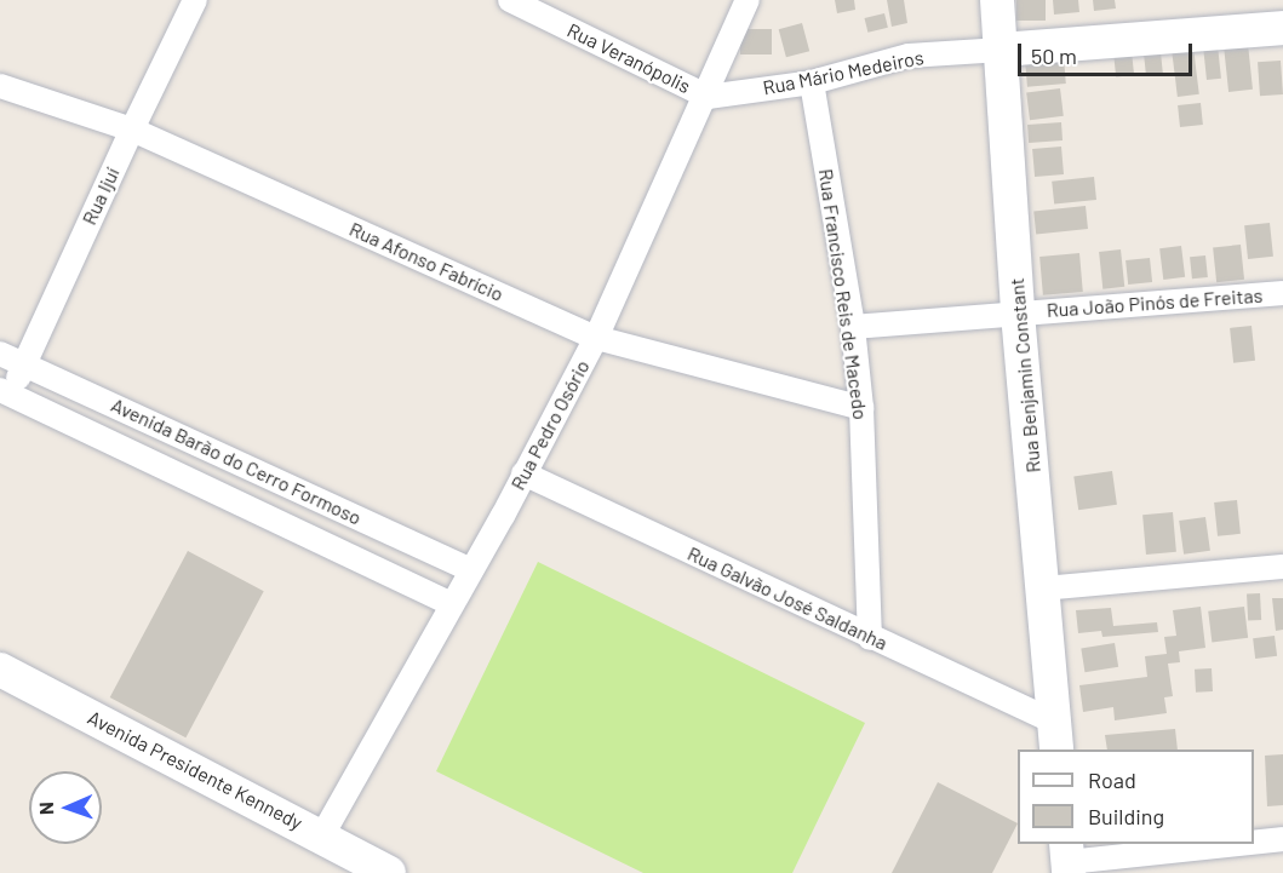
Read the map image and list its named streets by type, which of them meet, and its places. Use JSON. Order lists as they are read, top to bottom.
{
  "streets": {
    "street": [
      "Rua Veranópolis",
      "Rua Mário Medeiros",
      "Rua Ijuí",
      "Rua Afonso Fabrício",
      "Rua Francisco Reis de Macedo",
      "Rua João Pinós de Freitas",
      "Rua Benjamin Constant",
      "Rua Pedro Osório",
      "Avenida Barão do Cerro Formoso",
      "Rua Galvão José Saldanha",
      "Avenida Presidente Kennedy"
    ]
  },
  "crossings": [
    ["Rua Veranópolis", "Rua Mário Medeiros"],
    ["Rua Veranópolis", "Rua Pedro Osório"],
    ["Rua Mário Medeiros", "Rua Francisco Reis de Macedo"],
    ["Rua Mário Medeiros", "Rua Benjamin Constant"],
    ["Rua Mário Medeiros", "Rua Pedro Osório"],
    ["Rua Ijuí", "Rua Afonso Fabrício"],
    ["Rua Ijuí", "Avenida Barão do Cerro Formoso"],
    ["Rua Afonso Fabrício", "Rua Francisco Reis de Macedo"],
    ["Rua Afonso Fabrício", "Rua Pedro Osório"],
    ["Rua Francisco Reis de Macedo", "Rua João Pinós de Freitas"],
    ["Rua Francisco Reis de Macedo", "Rua Galvão José Saldanha"],
    ["Rua João Pinós de Freitas", "Rua Benjamin Constant"],
    ["Rua Benjamin Constant", "Rua Galvão José Saldanha"],
    ["Rua Pedro Osório", "Avenida Barão do Cerro Formoso"],
    ["Rua Pedro Osório", "Rua Galvão José Saldanha"],
    ["Rua Pedro Osório", "Avenida Presidente Kennedy"]
  ],
  "legend": ["Road", "Building"],
  "scale_bar": "50 m",
  "north": "left"
}
